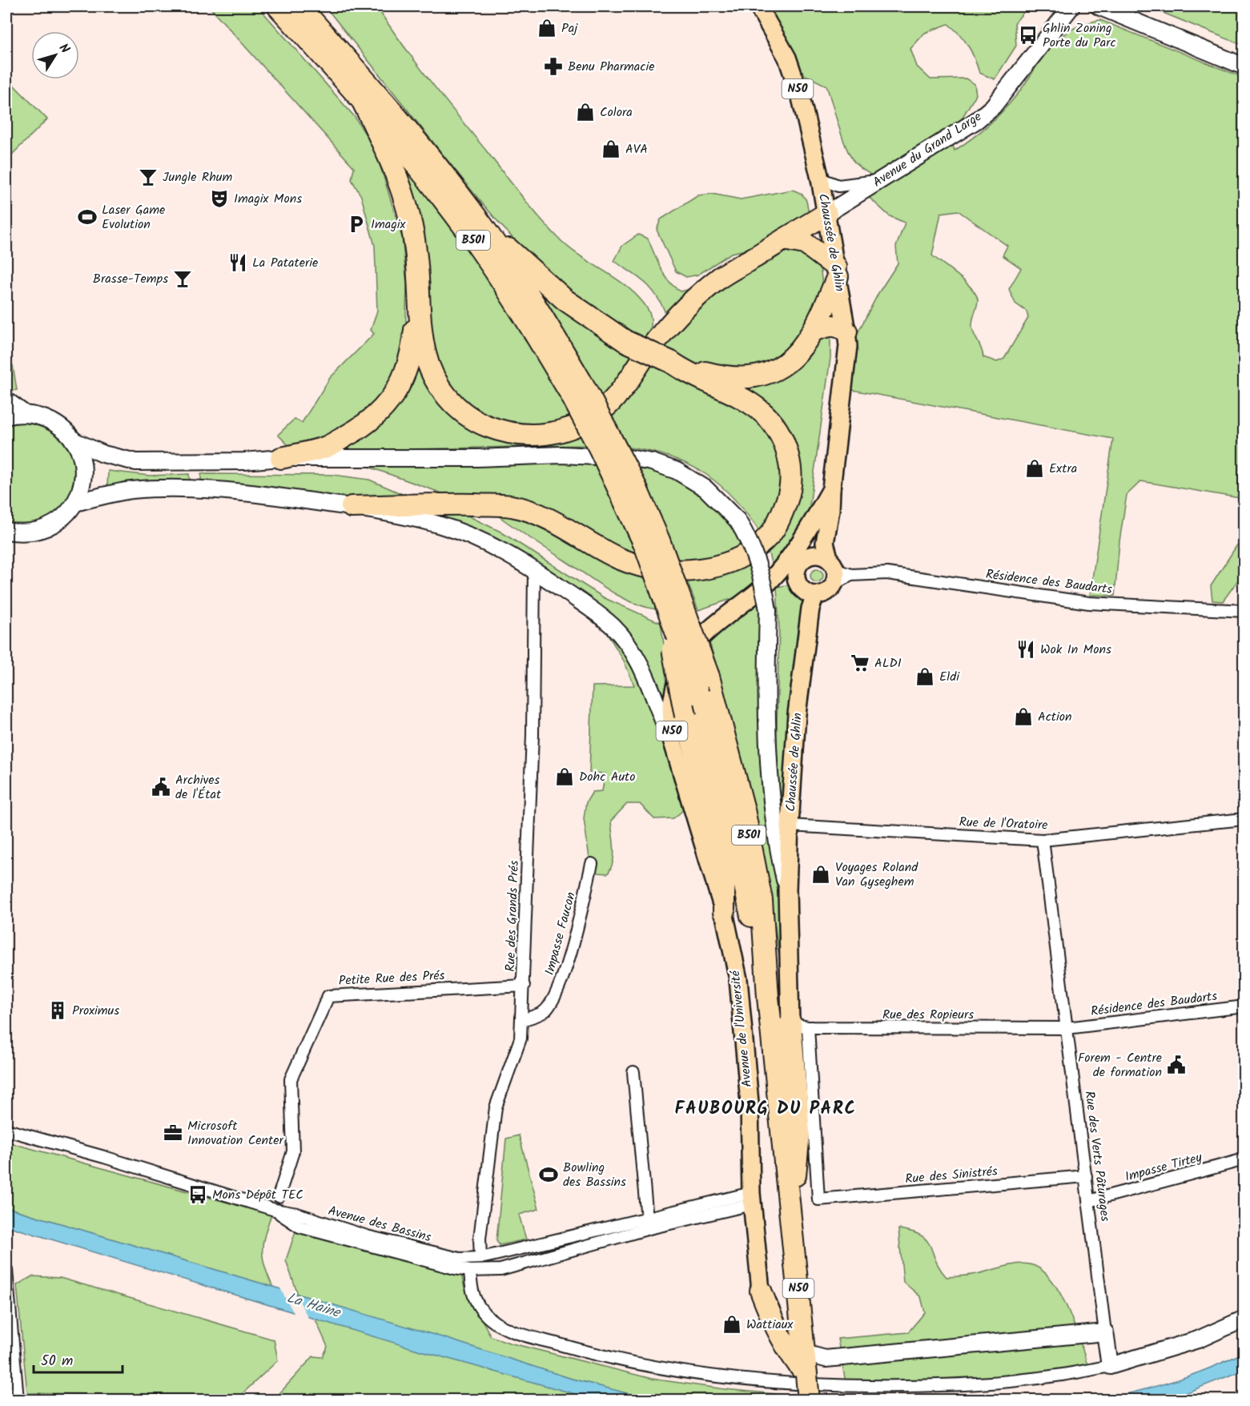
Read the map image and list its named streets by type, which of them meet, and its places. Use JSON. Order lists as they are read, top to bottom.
{
  "streets": {
    "highway": ["N50", "B501"],
    "main road": ["Chaussée de Ghlin", "Avenue de l'Université"],
    "street": [
      "Avenue du Grand Large",
      "Résidence des Baudarts",
      "Rue de l'Oratoire",
      "Rue des Grands Prés",
      "Impasse Faucon",
      "Petite Rue des Prés",
      "Rue des Ropieurs",
      "Rue des Verts Pâturages",
      "Impasse Tirtey",
      "Rue des Sinistrés",
      "Avenue des Bassins"
    ]
  },
  "crossings": [
    ["N50", "B501"],
    ["N50", "Chaussée de Ghlin"],
    ["N50", "Rue des Ropieurs"],
    ["N50", "Avenue de l'Université"],
    ["N50", "Rue des Sinistrés"],
    ["Avenue du Grand Large", "Chaussée de Ghlin"],
    ["Chaussée de Ghlin", "Résidence des Baudarts"],
    ["Chaussée de Ghlin", "Rue de l'Oratoire"],
    ["Chaussée de Ghlin", "Rue des Ropieurs"],
    ["Chaussée de Ghlin", "Rue des Sinistrés"],
    ["Résidence des Baudarts", "Rue des Ropieurs"],
    ["Résidence des Baudarts", "Rue des Verts Pâturages"],
    ["Rue de l'Oratoire", "Rue des Verts Pâturages"],
    ["Rue des Grands Prés", "Impasse Faucon"],
    ["Rue des Grands Prés", "Petite Rue des Prés"],
    ["Rue des Grands Prés", "Avenue des Bassins"],
    ["Rue des Ropieurs", "Rue des Verts Pâturages"],
    ["Rue des Ropieurs", "Rue des Sinistrés"],
    ["Avenue de l'Université", "Avenue des Bassins"],
    ["Rue des Verts Pâturages", "Impasse Tirtey"],
    ["Rue des Verts Pâturages", "Rue des Sinistrés"]
  ],
  "districts": ["FAUBOURG DU PARC"],
  "water": ["La Haine"],
  "places": {
    "shop": [
      "Paj",
      "Colora",
      "AVA",
      "Extra",
      "Eldi",
      "Action",
      "Dohc Auto",
      "Voyages Roland Van Gyseghem",
      "Wattiaux"
    ],
    "bus stop": ["Ghlin Zoning Porte du Parc", "Mons Dépôt TEC"],
    "pharmacy": ["Benu Pharmacie"],
    "bar": ["Jungle Rhum", "Brasse-Temps"],
    "theatre": ["Imagix Mons"],
    "sports": ["Laser Game Evolution", "Bowling des Bassins"],
    "parking": ["Imagix"],
    "restaurant": ["La Pataterie", "Wok In Mons"],
    "supermarket": ["ALDI"],
    "public building": ["Archives de l'État", "Forem - Centre de formation"],
    "building": ["Proximus"],
    "office": ["Microsoft Innovation Center"]
  },
  "scale_bar": "50 m",
  "north": "top right"
}
